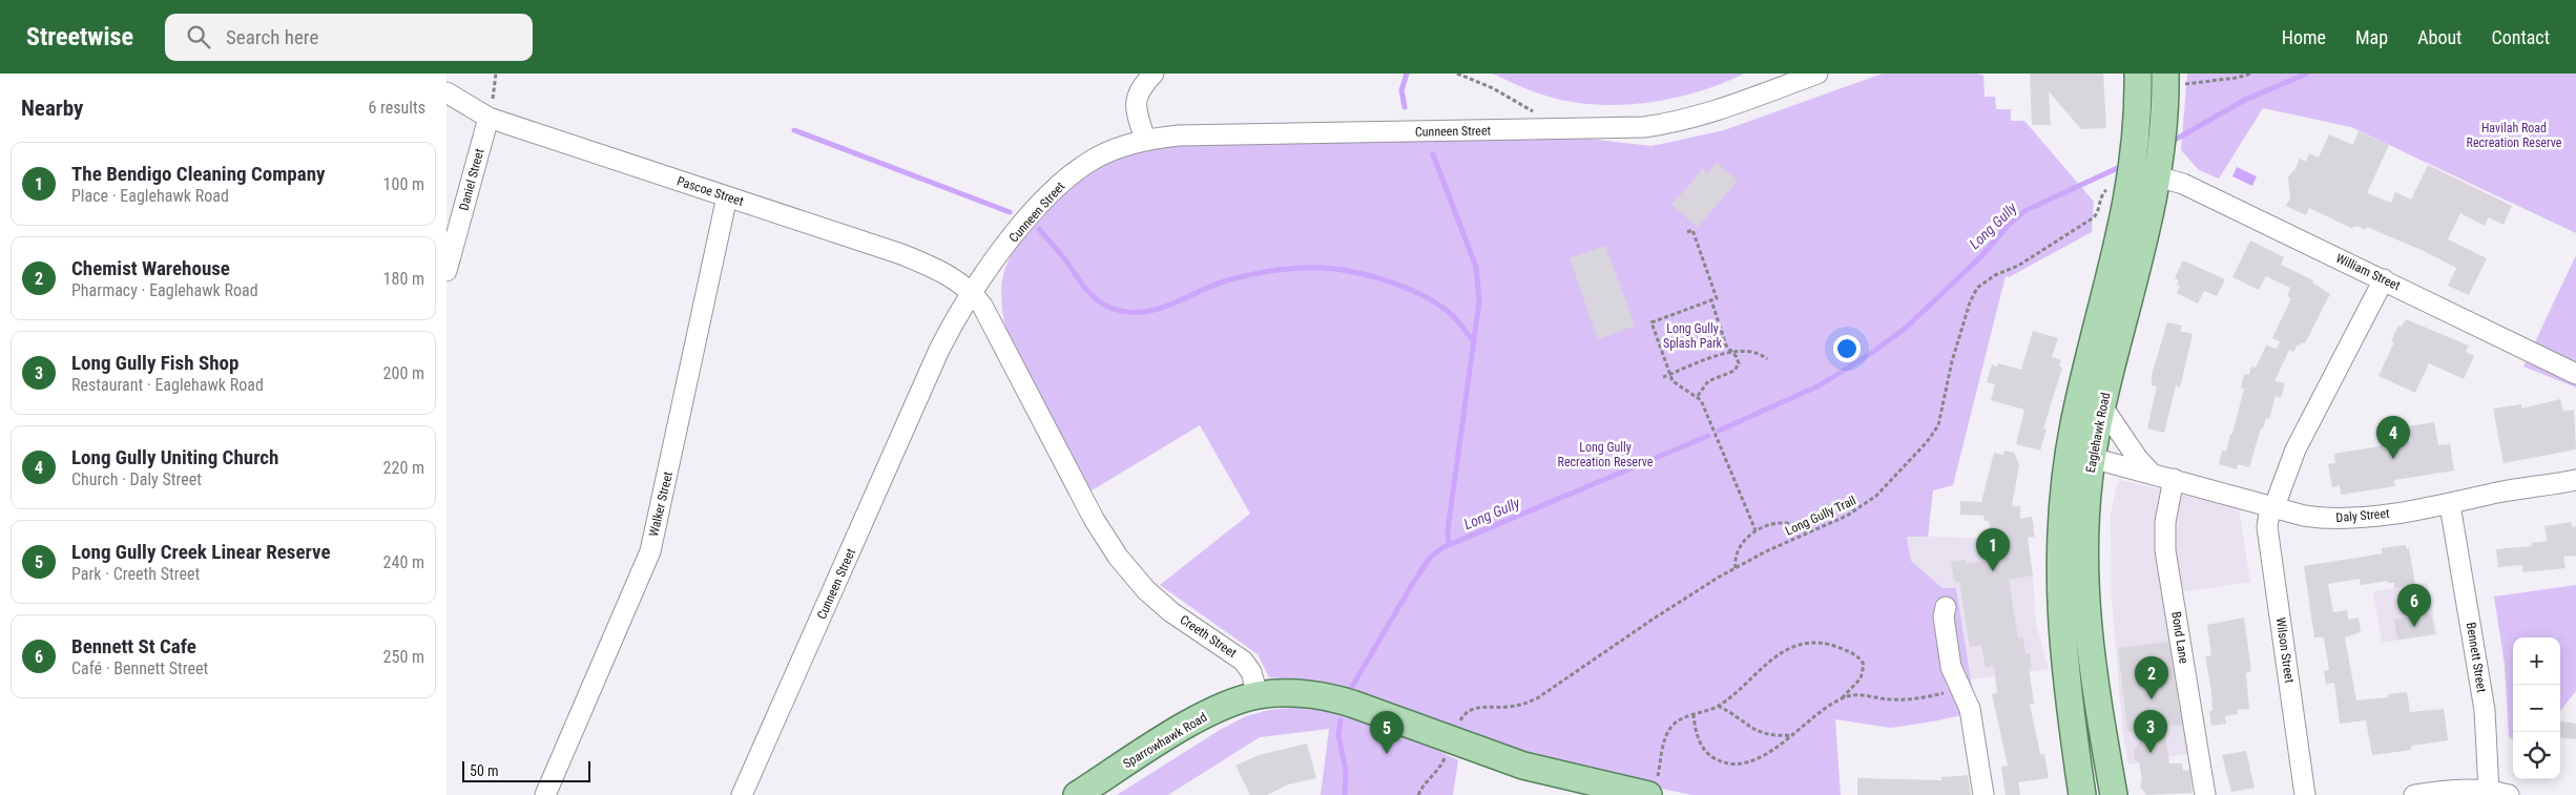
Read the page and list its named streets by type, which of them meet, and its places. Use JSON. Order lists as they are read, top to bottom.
{
  "streets": {
    "main road": ["Eaglehawk Road", "Sparrowhawk Road"],
    "street": [
      "Cunneen Street",
      "Daniel Street",
      "Pascoe Street",
      "William Street",
      "Walker Street",
      "Daly Street",
      "Creeth Street",
      "Bond Lane",
      "Wilson Street",
      "Bennett Street"
    ],
    "path": ["Long Gully Trail"]
  },
  "crossings": [
    ["Cunneen Street", "Pascoe Street"],
    ["Cunneen Street", "Creeth Street"],
    ["Daniel Street", "Pascoe Street"],
    ["Pascoe Street", "Walker Street"],
    ["Pascoe Street", "Creeth Street"],
    ["William Street", "Eaglehawk Road"],
    ["William Street", "Wilson Street"],
    ["Eaglehawk Road", "Daly Street"],
    ["Daly Street", "Bond Lane"],
    ["Daly Street", "Wilson Street"],
    ["Daly Street", "Bennett Street"],
    ["Creeth Street", "Sparrowhawk Road"]
  ],
  "water": ["Long Gully"],
  "parks": ["Havilah Road Recreation Reserve", "Long Gully Splash Park", "Long Gully Recreation Reserve"],
  "scale_bar": "50 m",
  "page": {
    "header": "Streetwise",
    "search": "Search here",
    "nav": [
      "Home",
      "Map",
      "About",
      "Contact"
    ],
    "heading": ["Nearby", "6 results"],
    "list": [
      {
        "mark": "1",
        "name": "The Bendigo Cleaning Company",
        "note": "Place · Eaglehawk Road",
        "value": "100 m"
      },
      {
        "mark": "2",
        "name": "Chemist Warehouse",
        "note": "Pharmacy · Eaglehawk Road",
        "value": "180 m"
      },
      {
        "mark": "3",
        "name": "Long Gully Fish Shop",
        "note": "Restaurant · Eaglehawk Road",
        "value": "200 m"
      },
      {
        "mark": "4",
        "name": "Long Gully Uniting Church",
        "note": "Church · Daly Street",
        "value": "220 m"
      },
      {
        "mark": "5",
        "name": "Long Gully Creek Linear Reserve",
        "note": "Park · Creeth Street",
        "value": "240 m"
      },
      {
        "mark": "6",
        "name": "Bennett St Cafe",
        "note": "Café · Bennett Street",
        "value": "250 m"
      }
    ],
    "pins": [
      "4",
      "1",
      "6",
      "2",
      "3",
      "5"
    ],
    "map_buttons": ["+", "−"],
    "scale": "50 m"
  }
}
